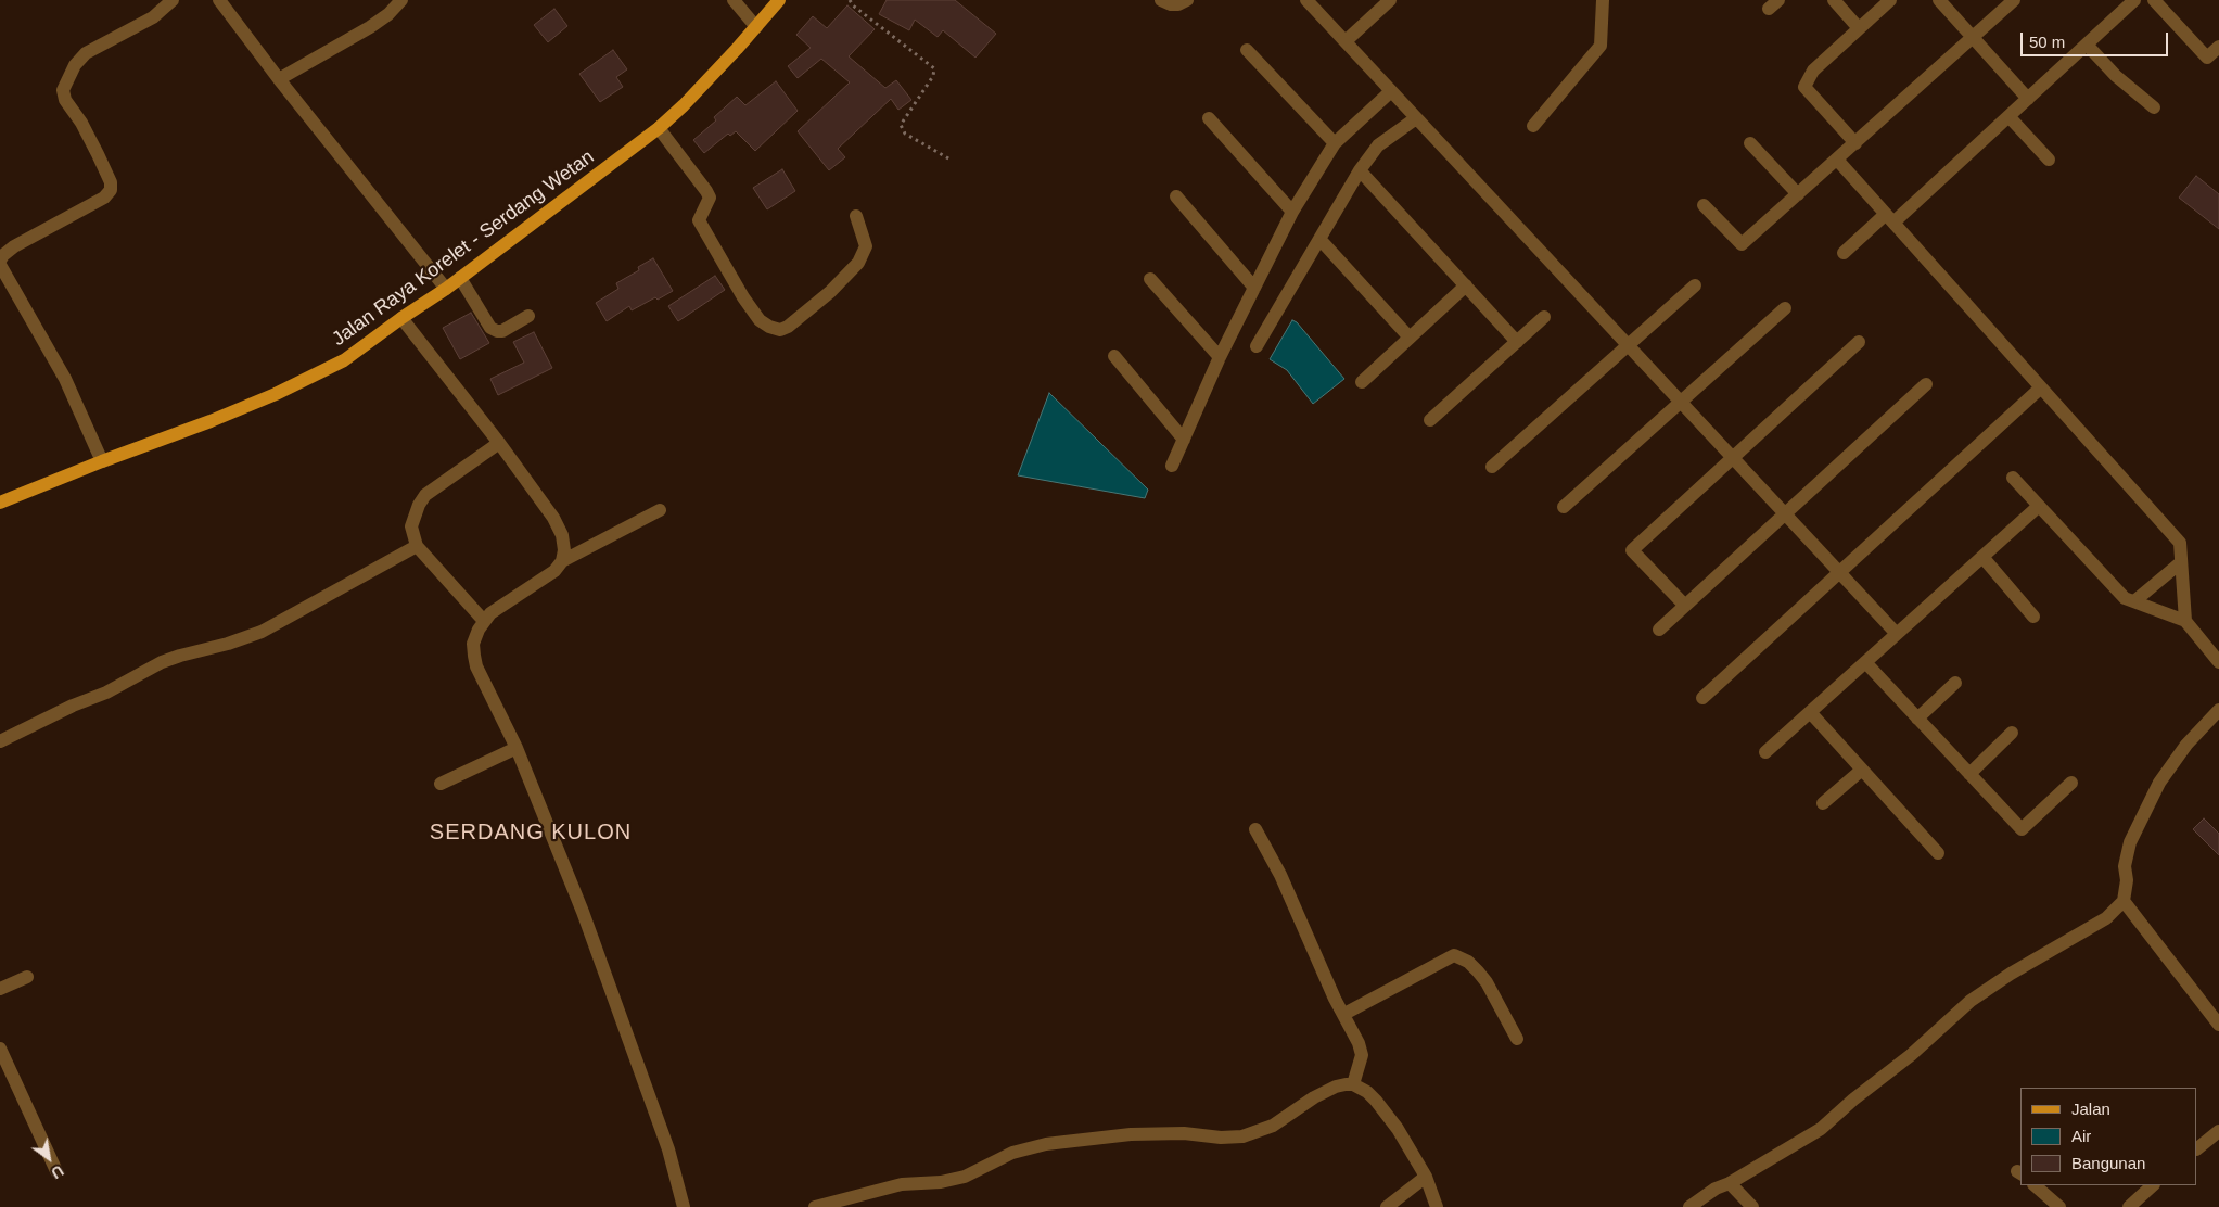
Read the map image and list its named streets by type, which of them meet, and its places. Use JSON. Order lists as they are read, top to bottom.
{
  "streets": {
    "main road": ["Jalan Raya Korelet - Serdang Wetan"]
  },
  "districts": ["SERDANG KULON"],
  "legend": ["Jalan", "Air", "Bangunan"],
  "scale_bar": "50 m",
  "north": "bottom right"
}
